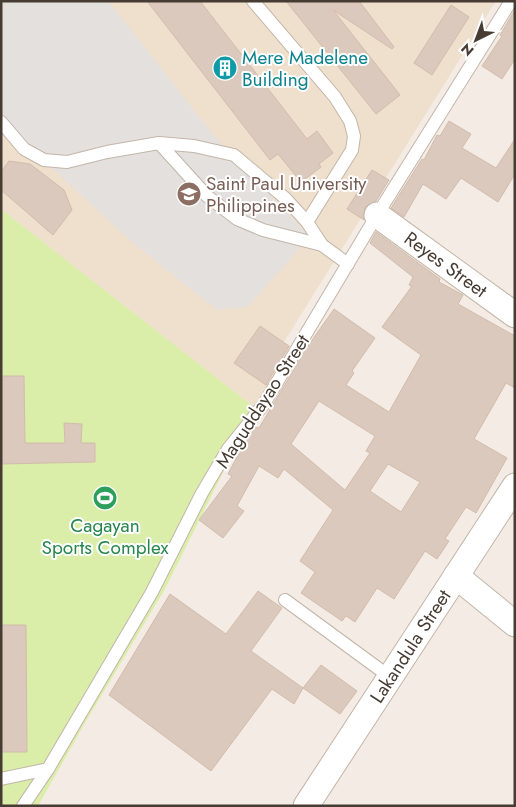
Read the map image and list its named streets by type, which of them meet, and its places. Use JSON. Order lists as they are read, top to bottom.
{
  "streets": {
    "street": ["Reyes Street", "Lakandula Street"],
    "lane": ["Maguddayao Street"]
  },
  "crossings": [
    ["Reyes Street", "Maguddayao Street"]
  ],
  "places": {
    "building": ["Mere Madelene Building"],
    "school or university": ["Saint Paul University Philippines"],
    "sports": ["Cagayan Sports Complex"]
  },
  "north": "bottom left"
}
